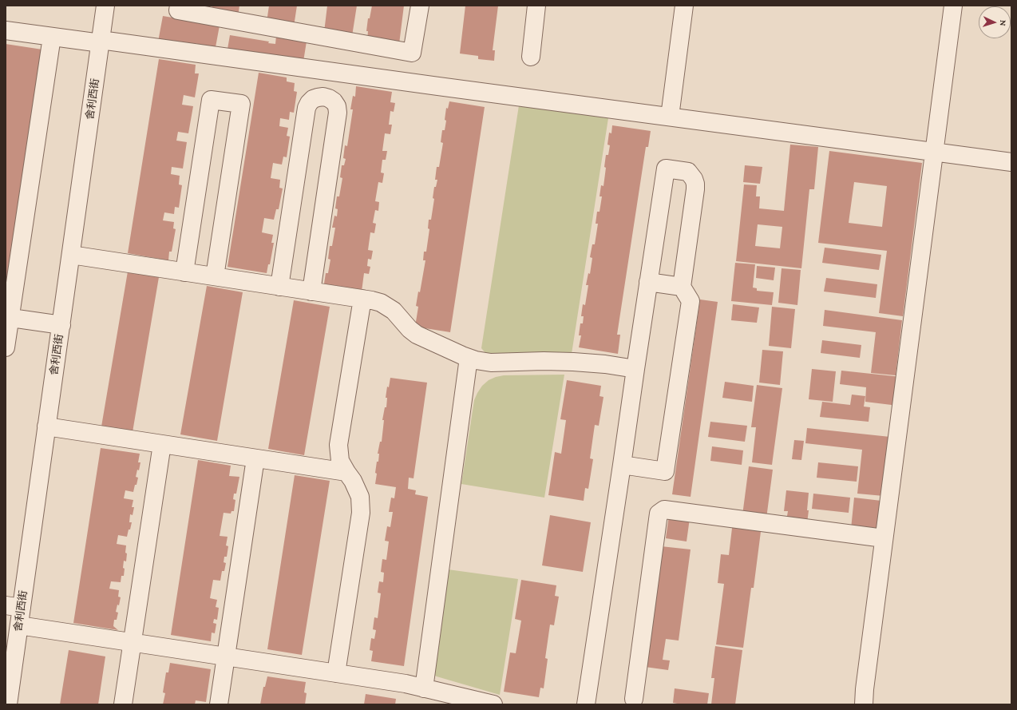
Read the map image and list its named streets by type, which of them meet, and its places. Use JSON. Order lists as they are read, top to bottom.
{
  "streets": {
    "street": ["舍利西街"]
  },
  "north": "right"
}
